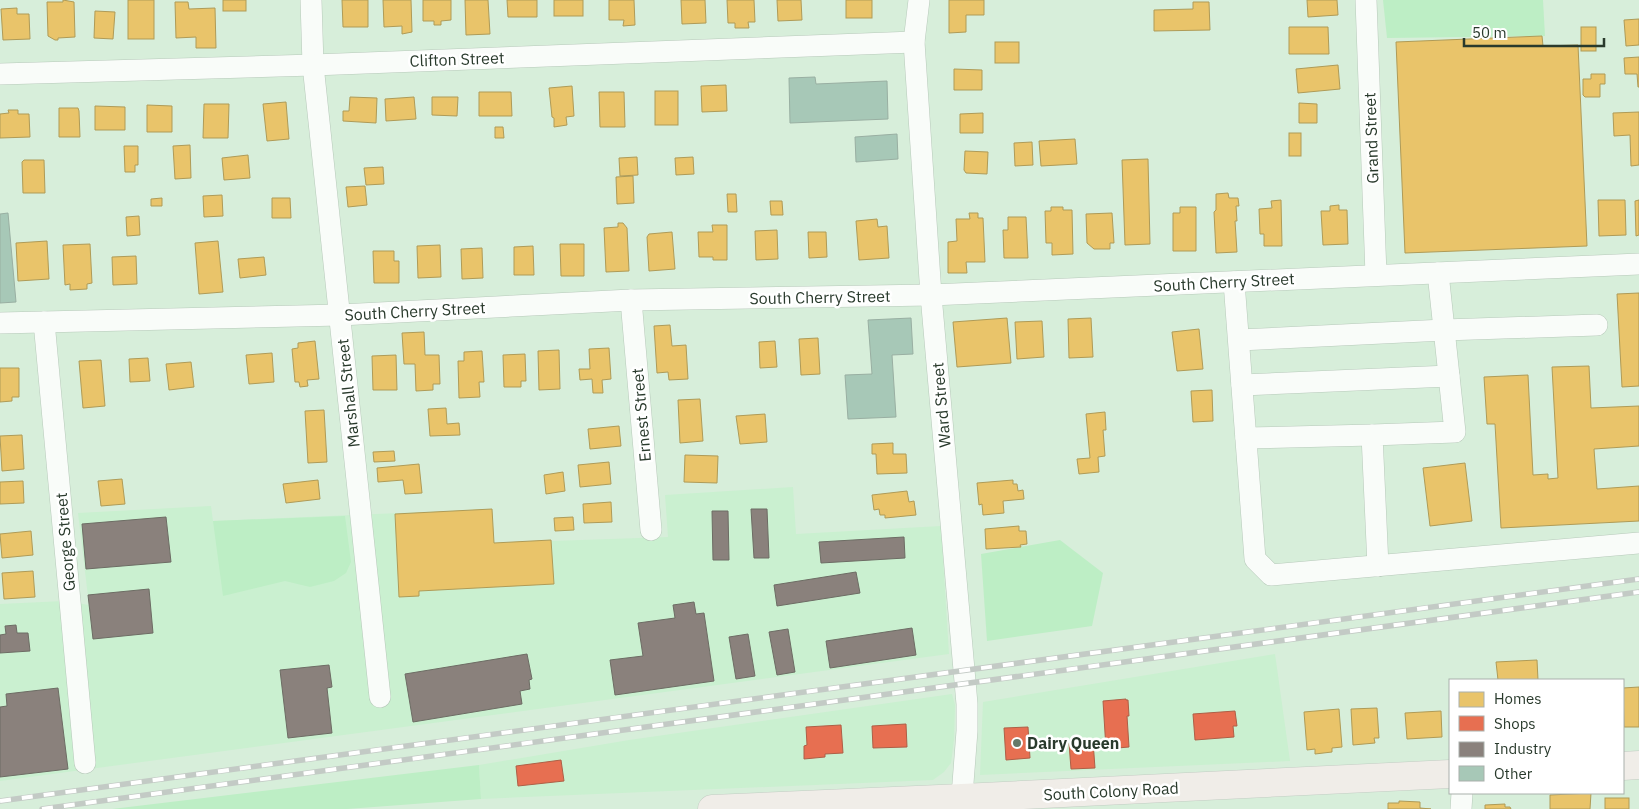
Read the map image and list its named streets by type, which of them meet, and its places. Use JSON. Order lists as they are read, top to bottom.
{
  "streets": {
    "main road": ["South Colony Road"],
    "street": [
      "Clifton Street",
      "Grand Street",
      "South Cherry Street",
      "Marshall Street",
      "Ward Street",
      "Ernest Street",
      "George Street"
    ]
  },
  "crossings": [
    ["Clifton Street", "Marshall Street"],
    ["Clifton Street", "Ward Street"],
    ["Grand Street", "South Cherry Street"],
    ["South Cherry Street", "Marshall Street"],
    ["South Cherry Street", "Ward Street"],
    ["South Cherry Street", "Ernest Street"],
    ["South Cherry Street", "George Street"],
    ["Ward Street", "South Colony Road"]
  ],
  "places": ["Dairy Queen"],
  "legend": [
    "Homes",
    "Shops",
    "Industry",
    "Other"
  ],
  "scale_bar": "50 m"
}
